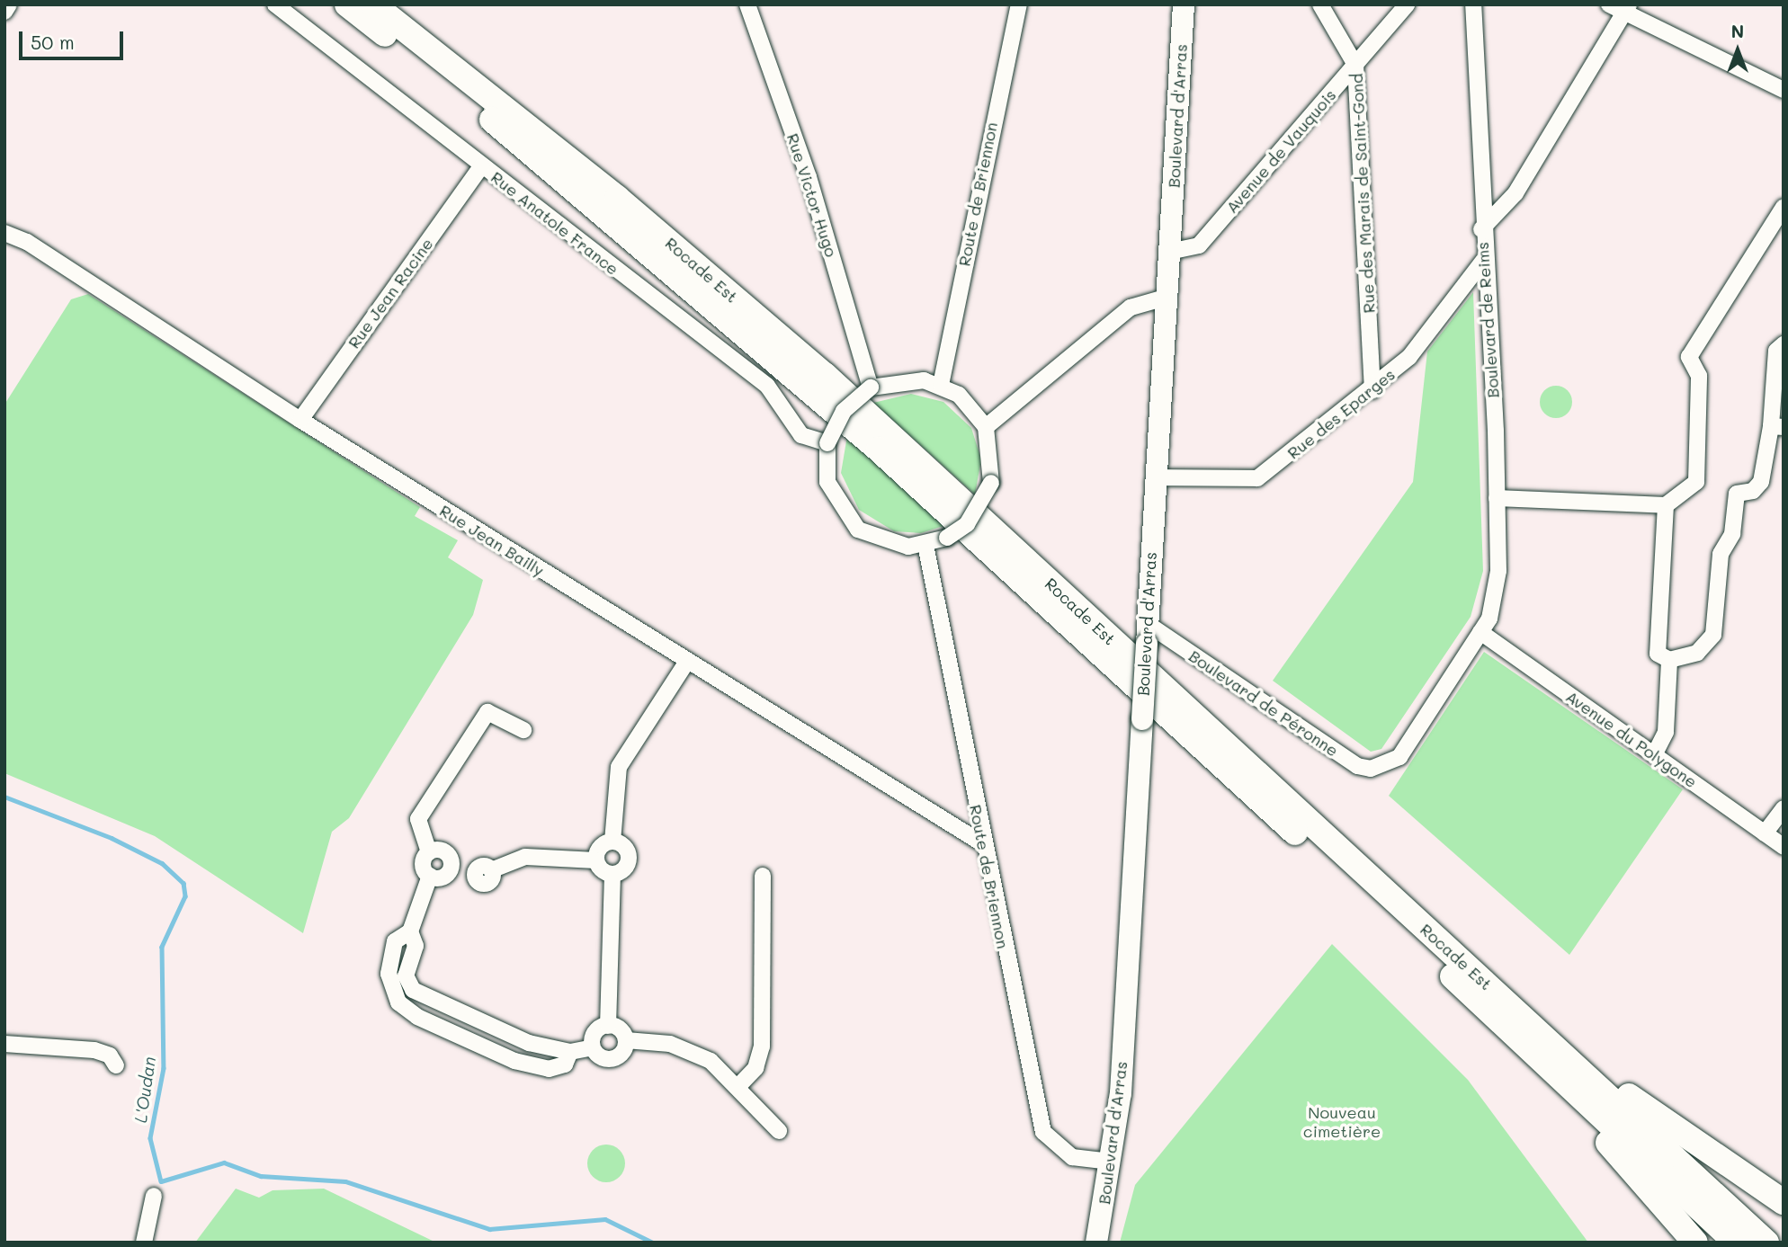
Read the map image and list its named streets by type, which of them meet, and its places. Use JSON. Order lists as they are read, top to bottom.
{
  "streets": {
    "highway": ["Rocade Est"],
    "main road": ["Boulevard d'Arras"],
    "street": [
      "Avenue de Vauquois",
      "Rue des Marais de Saint-Gond",
      "Route de Briennon",
      "Rue Victor Hugo",
      "Rue Anatole France",
      "Rue Jean Racine",
      "Boulevard de Reims",
      "Rue des Eparges",
      "Rue Jean Bailly",
      "Boulevard de Péronne",
      "Avenue du Polygone"
    ]
  },
  "crossings": [
    ["Boulevard d'Arras", "Avenue de Vauquois"],
    ["Boulevard d'Arras", "Route de Briennon"],
    ["Boulevard d'Arras", "Rue des Eparges"],
    ["Boulevard d'Arras", "Boulevard de Péronne"],
    ["Avenue de Vauquois", "Rue des Marais de Saint-Gond"],
    ["Rue des Marais de Saint-Gond", "Rue des Eparges"],
    ["Route de Briennon", "Rue Victor Hugo"],
    ["Route de Briennon", "Rue Anatole France"],
    ["Route de Briennon", "Rue Jean Bailly"],
    ["Rue Victor Hugo", "Rue Anatole France"],
    ["Rue Anatole France", "Rue Jean Racine"],
    ["Rue Jean Racine", "Rue Jean Bailly"],
    ["Boulevard de Reims", "Rue des Eparges"],
    ["Boulevard de Reims", "Boulevard de Péronne"],
    ["Boulevard de Reims", "Avenue du Polygone"]
  ],
  "water": ["L'Oudan"],
  "parks": ["Nouveau cimetière"],
  "scale_bar": "50 m",
  "north": "top"
}
